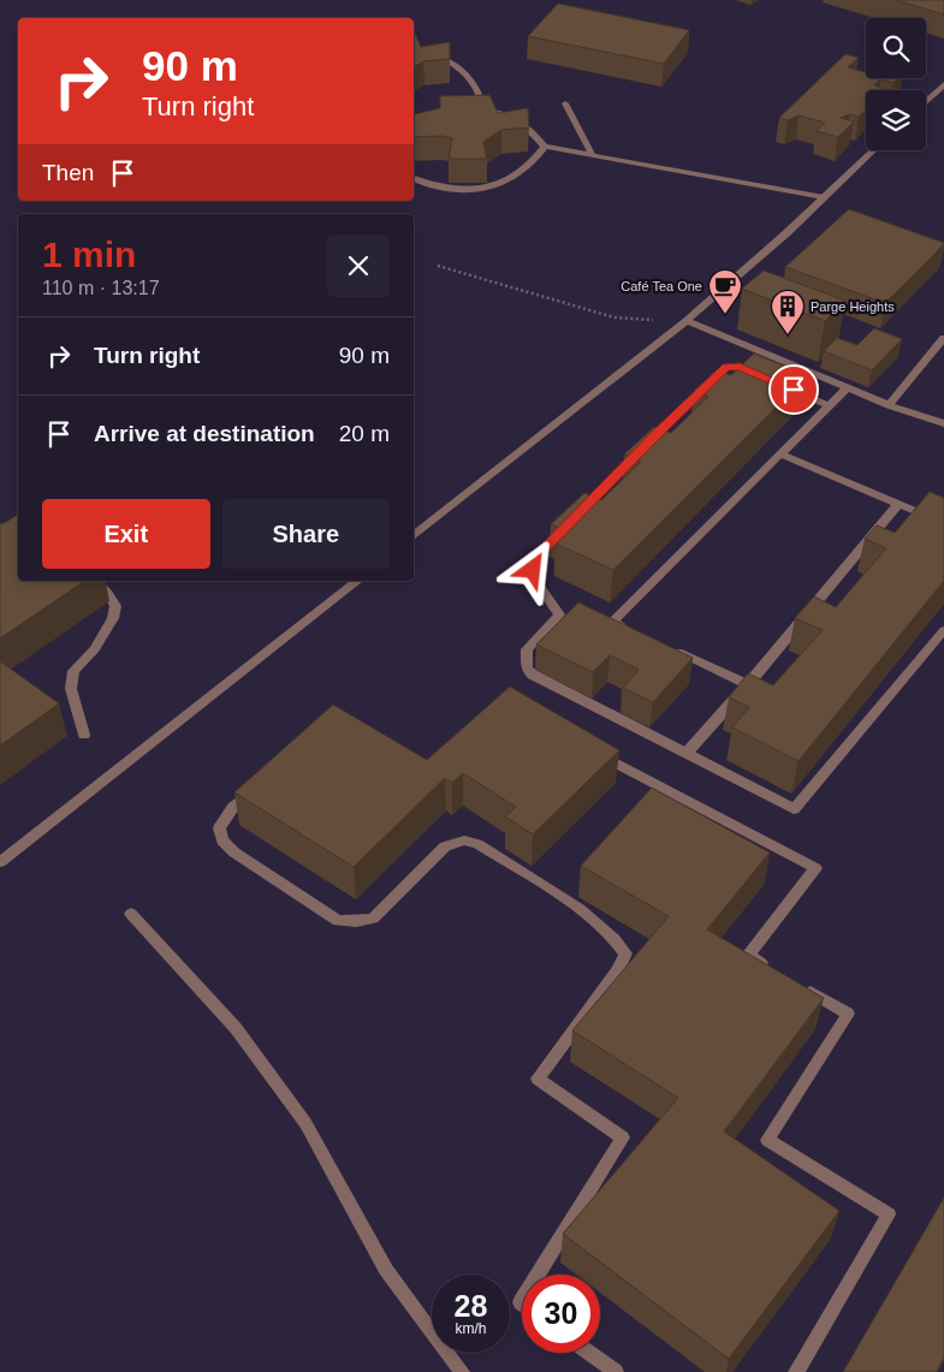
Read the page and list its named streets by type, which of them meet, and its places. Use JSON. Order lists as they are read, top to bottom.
{
  "places": {
    "cafe": ["Café Tea One"],
    "building": ["Parge Heights"]
  },
  "page": {
    "turn": ["90 m", "Turn right"],
    "then": "Then",
    "heading": ["1 min", "110 m · 13:17"],
    "list": [
      {
        "name": "Turn right",
        "value": "90 m"
      },
      {
        "name": "Arrive at destination",
        "value": "20 m"
      }
    ],
    "buttons": ["Exit", "Share"],
    "speed": "28 km/h",
    "limit": "30"
  }
}
